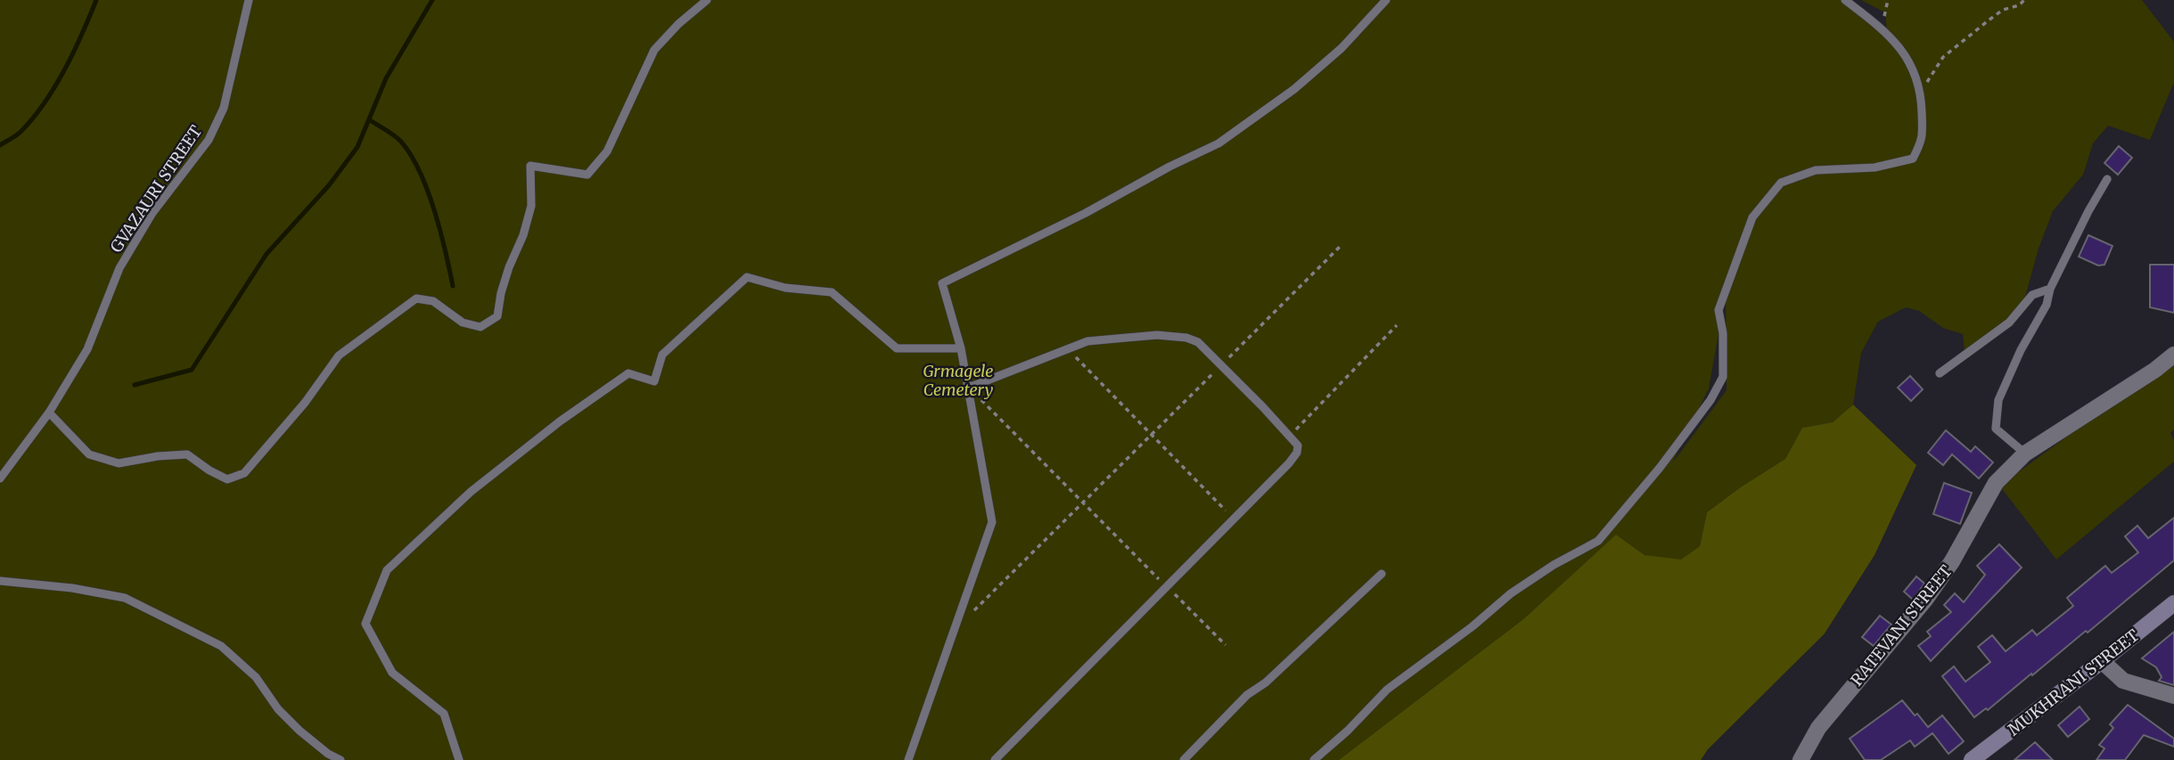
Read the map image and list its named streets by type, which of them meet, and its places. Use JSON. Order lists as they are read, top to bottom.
{
  "streets": {
    "street": ["RATEVANI STREET", "MUKHRANI STREET"],
    "lane": ["GVAZAURI STREET"]
  },
  "parks": ["Grmagele Cemetery"]
}
